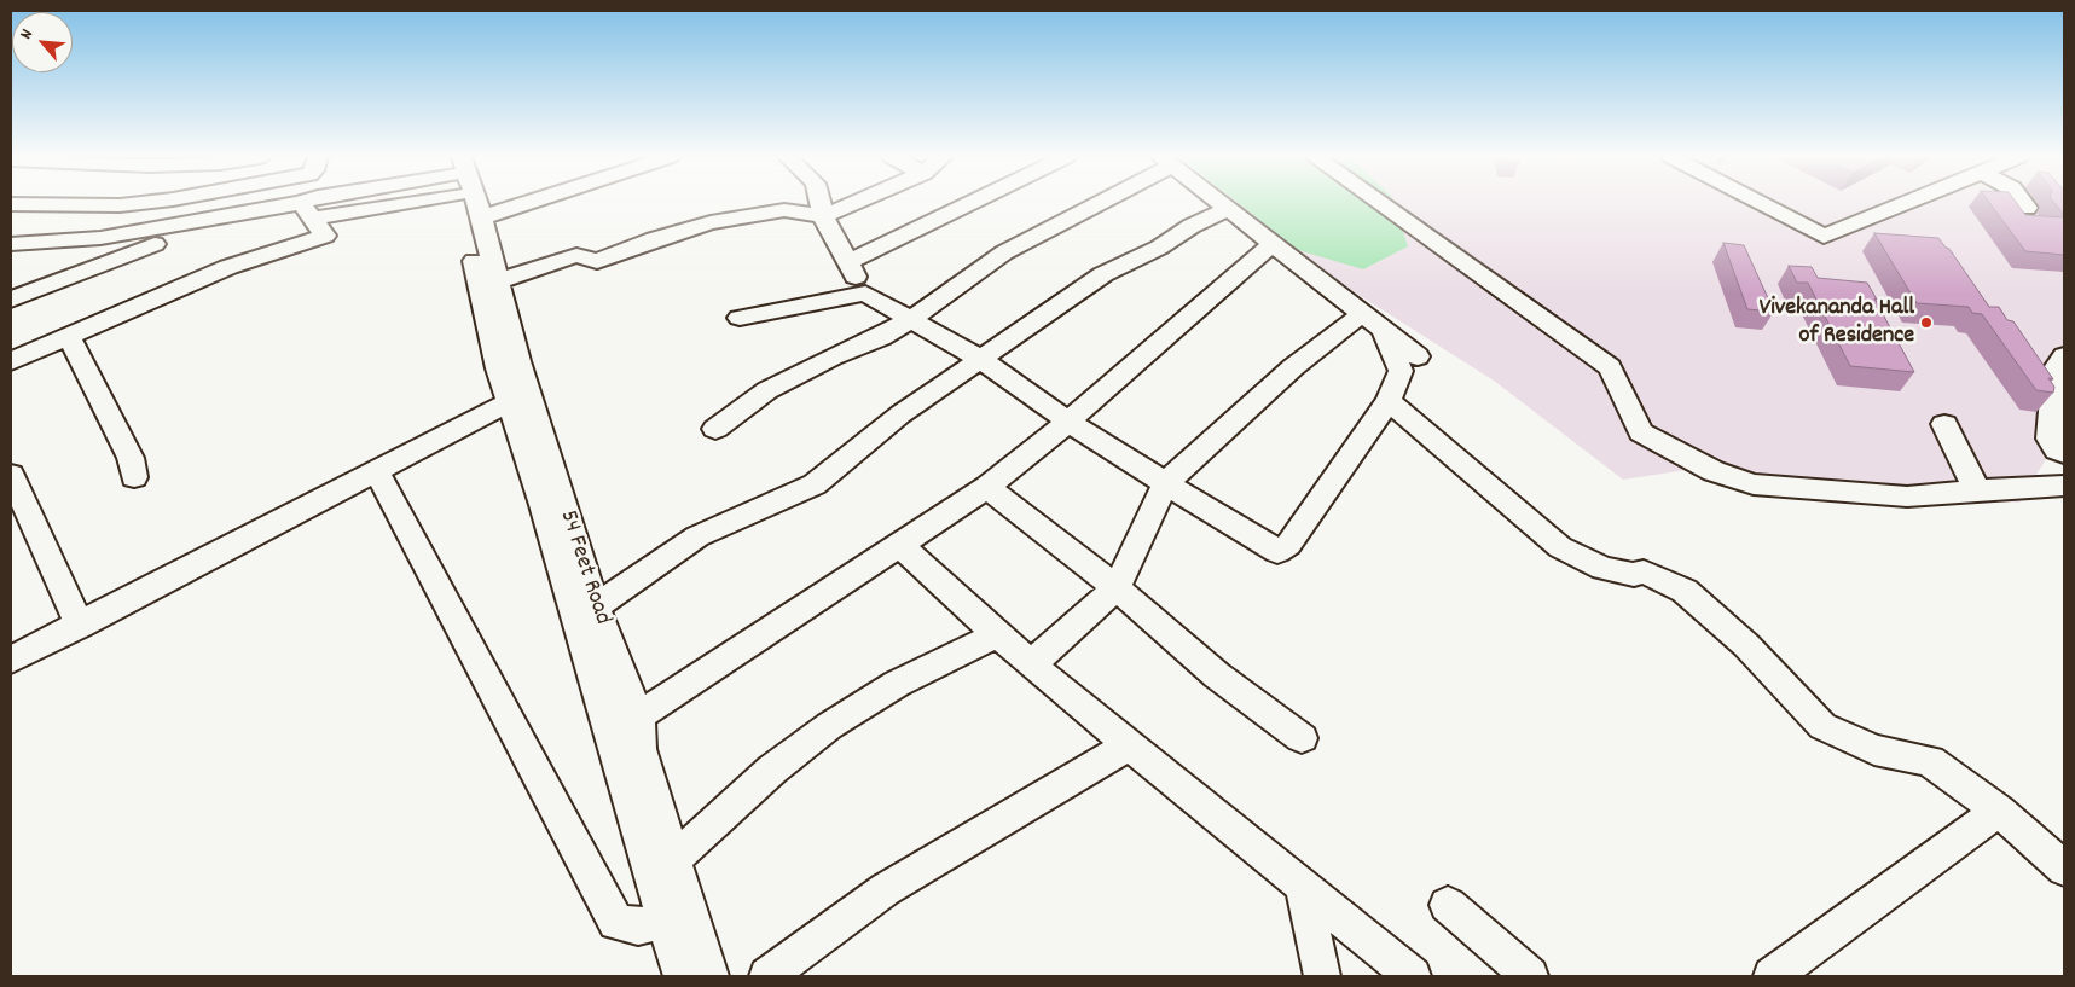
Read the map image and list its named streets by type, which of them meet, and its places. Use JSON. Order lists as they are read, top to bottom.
{
  "streets": {
    "street": ["54 Feet Road"]
  },
  "places": ["Vivekananda Hall of Residence"],
  "north": "top left"
}
